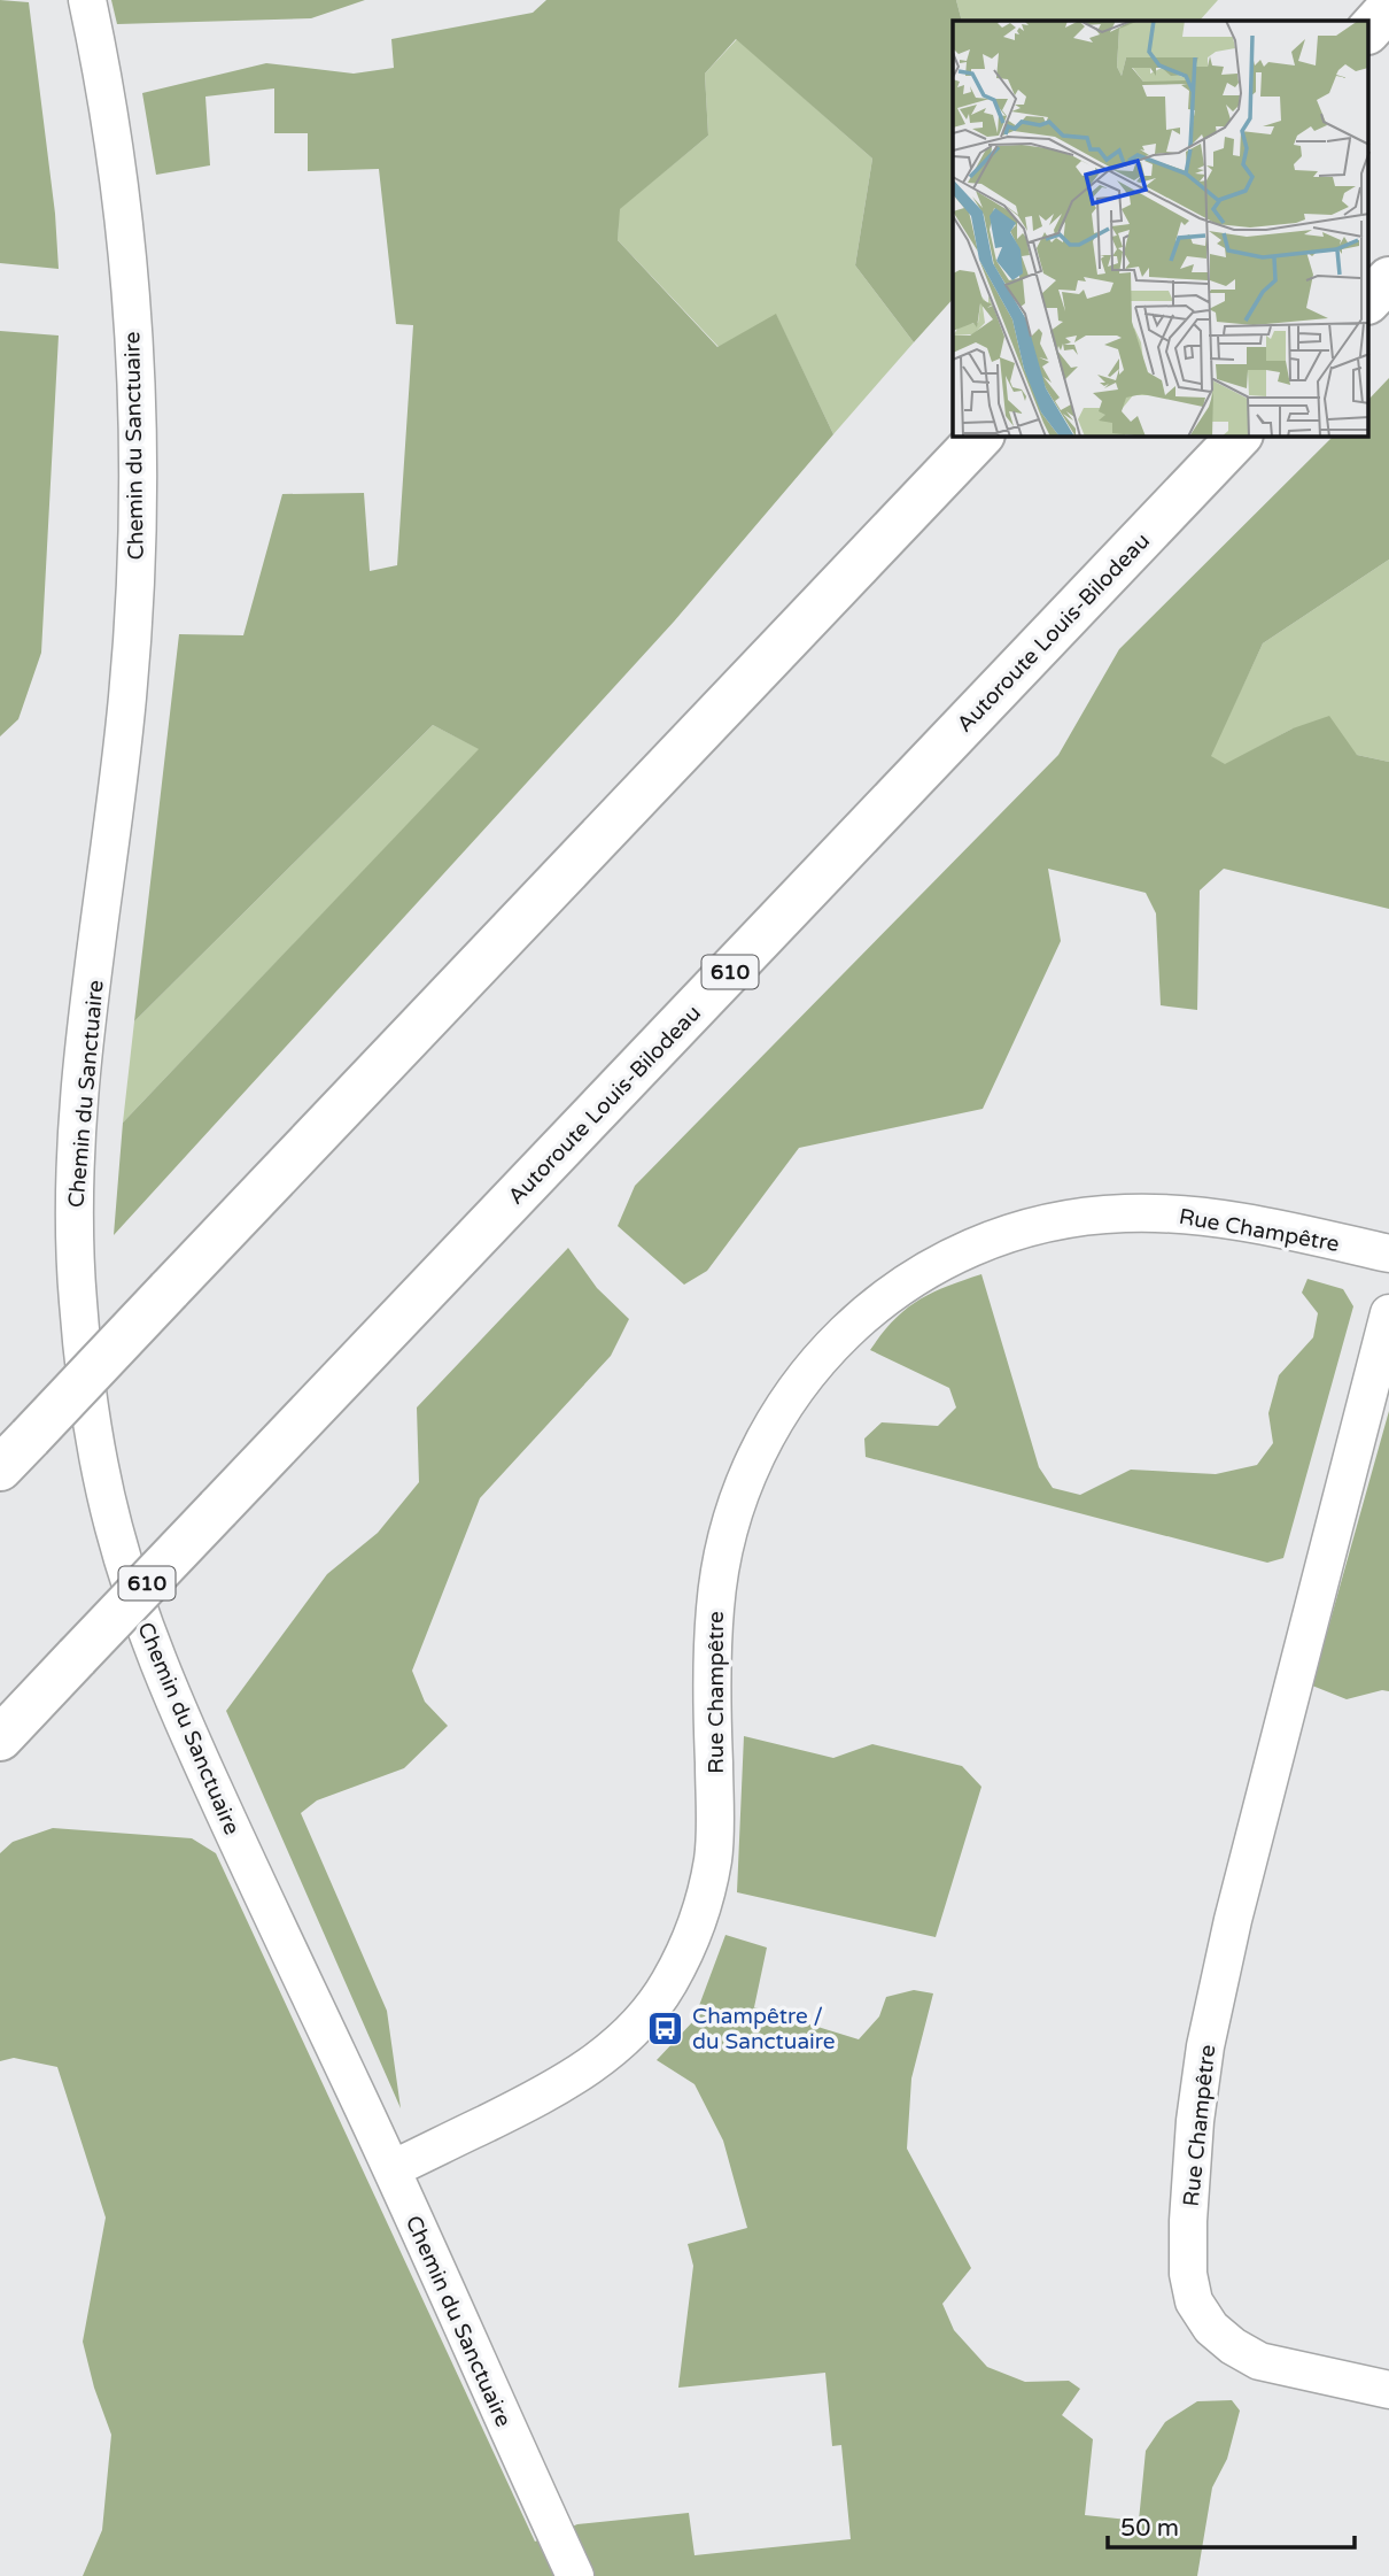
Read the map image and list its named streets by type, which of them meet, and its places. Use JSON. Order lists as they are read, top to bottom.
{
  "streets": {
    "highway": ["Autoroute Louis-Bilodeau", "610"],
    "street": ["Chemin du Sanctuaire", "Rue Champêtre"]
  },
  "crossings": [
    ["Chemin du Sanctuaire", "Rue Champêtre"]
  ],
  "places": {
    "bus stop": ["Champêtre / du Sanctuaire"]
  },
  "scale_bar": "50 m"
}
